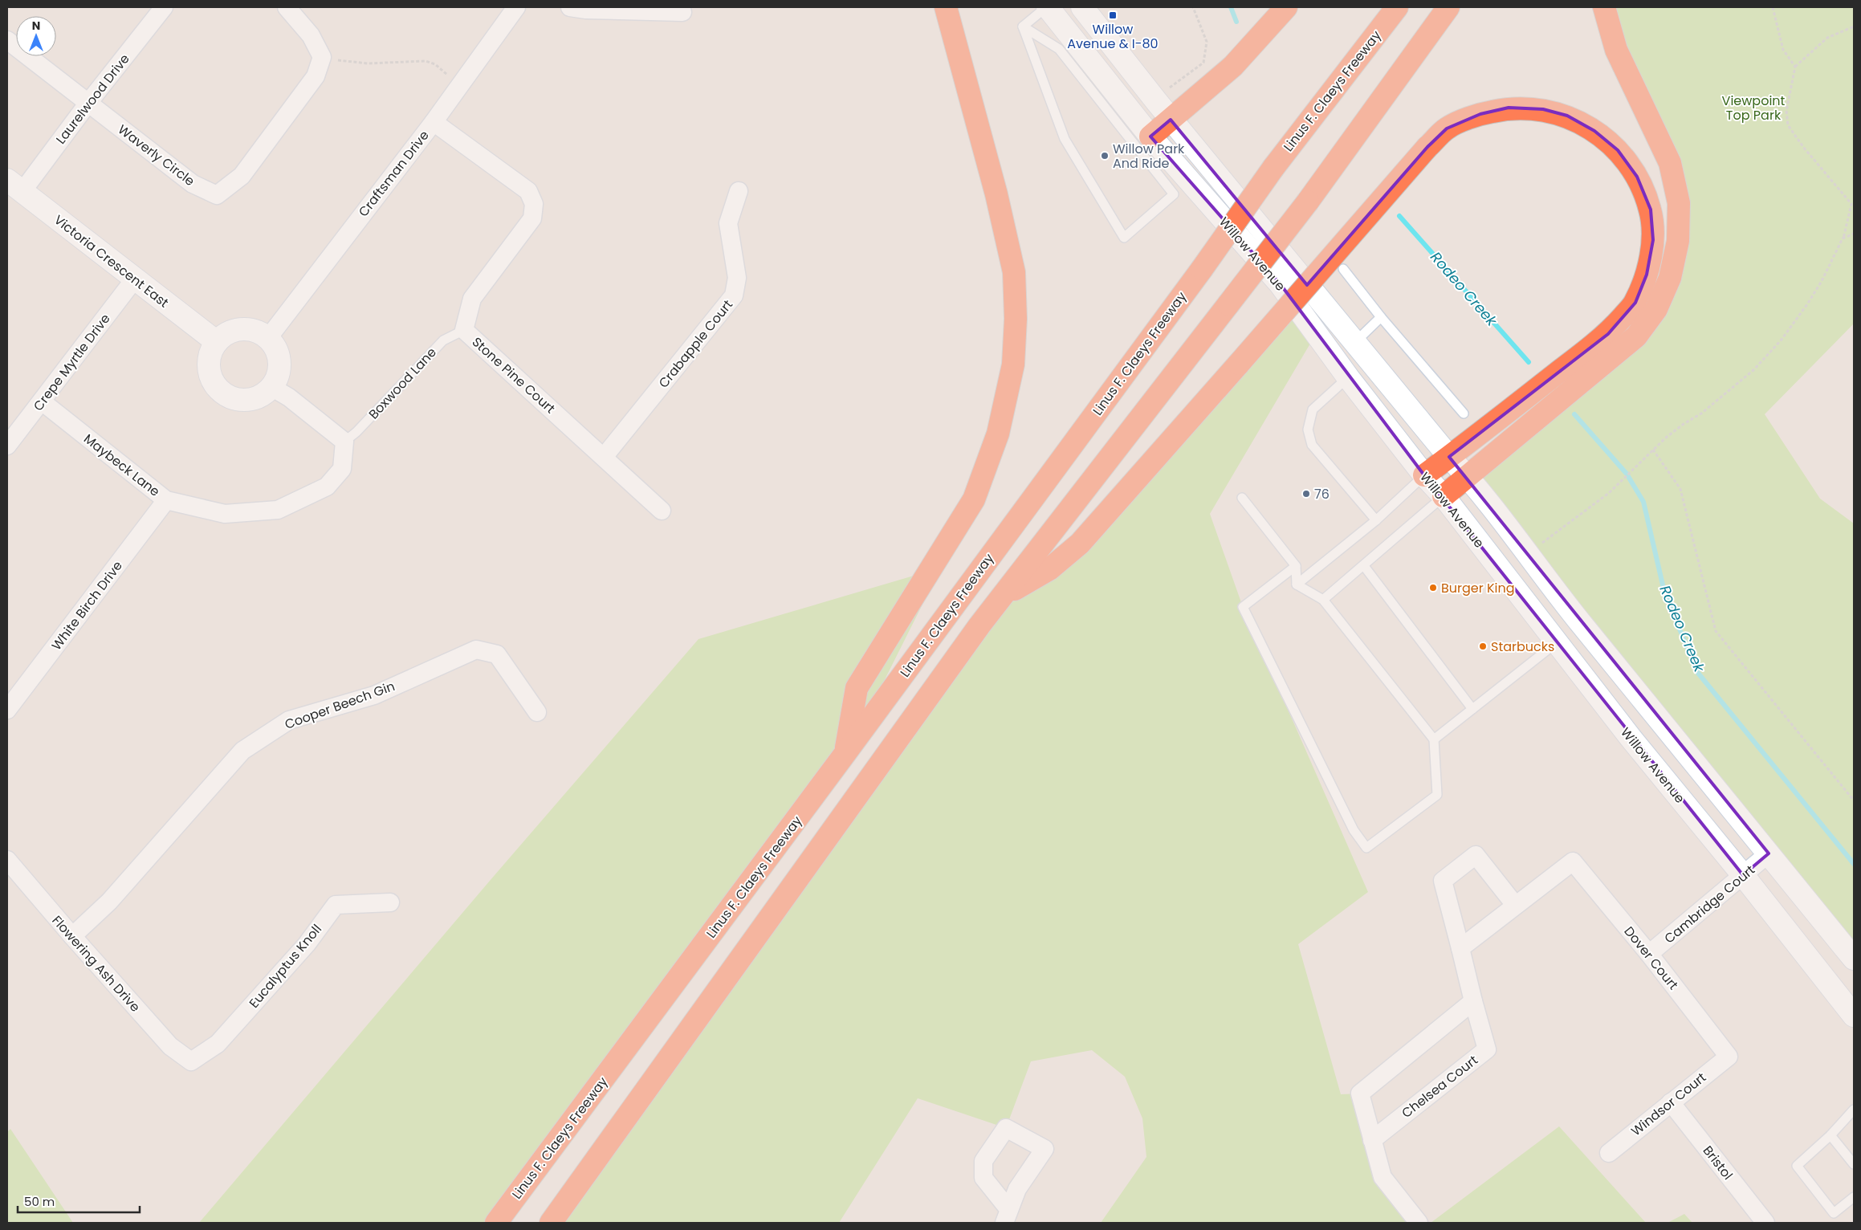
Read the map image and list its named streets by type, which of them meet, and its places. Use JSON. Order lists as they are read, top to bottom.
{
  "streets": {
    "highway": ["Linus F. Claeys Freeway"],
    "street": [
      "Laurelwood Drive",
      "Waverly Circle",
      "Craftsman Drive",
      "Willow Avenue",
      "Victoria Crescent East",
      "Crabapple Court",
      "Crepe Myrtle Drive",
      "Stone Pine Court",
      "Maybeck Lane",
      "White Birch Drive",
      "Cooper Beech Gin",
      "Cambridge Court",
      "Dover Court",
      "Flowering Ash Drive",
      "Eucalyptus Knoll",
      "Chelsea Court",
      "Windsor Court",
      "Bristol"
    ],
    "lane": ["Boxwood Lane"]
  },
  "crossings": [
    ["Laurelwood Drive", "Waverly Circle"],
    ["Laurelwood Drive", "Victoria Crescent East"],
    ["Craftsman Drive", "Victoria Crescent East"],
    ["Craftsman Drive", "Stone Pine Court"],
    ["Willow Avenue", "Cambridge Court"],
    ["Victoria Crescent East", "Crepe Myrtle Drive"],
    ["Crabapple Court", "Stone Pine Court"],
    ["Crepe Myrtle Drive", "Maybeck Lane"],
    ["Stone Pine Court", "Boxwood Lane"],
    ["Boxwood Lane", "Maybeck Lane"],
    ["Maybeck Lane", "White Birch Drive"],
    ["Cooper Beech Gin", "Flowering Ash Drive"],
    ["Cambridge Court", "Dover Court"],
    ["Dover Court", "Chelsea Court"],
    ["Dover Court", "Windsor Court"],
    ["Flowering Ash Drive", "Eucalyptus Knoll"],
    ["Windsor Court", "Bristol"]
  ],
  "water": ["Rodeo Creek"],
  "parks": ["Viewpoint Top Park"],
  "places": {
    "transit": ["Willow Avenue & I-80"],
    "other": [
      "Willow Park And Ride",
      "76",
      "Burger King",
      "Starbucks"
    ]
  },
  "scale_bar": "50 m",
  "north": "top"
}
